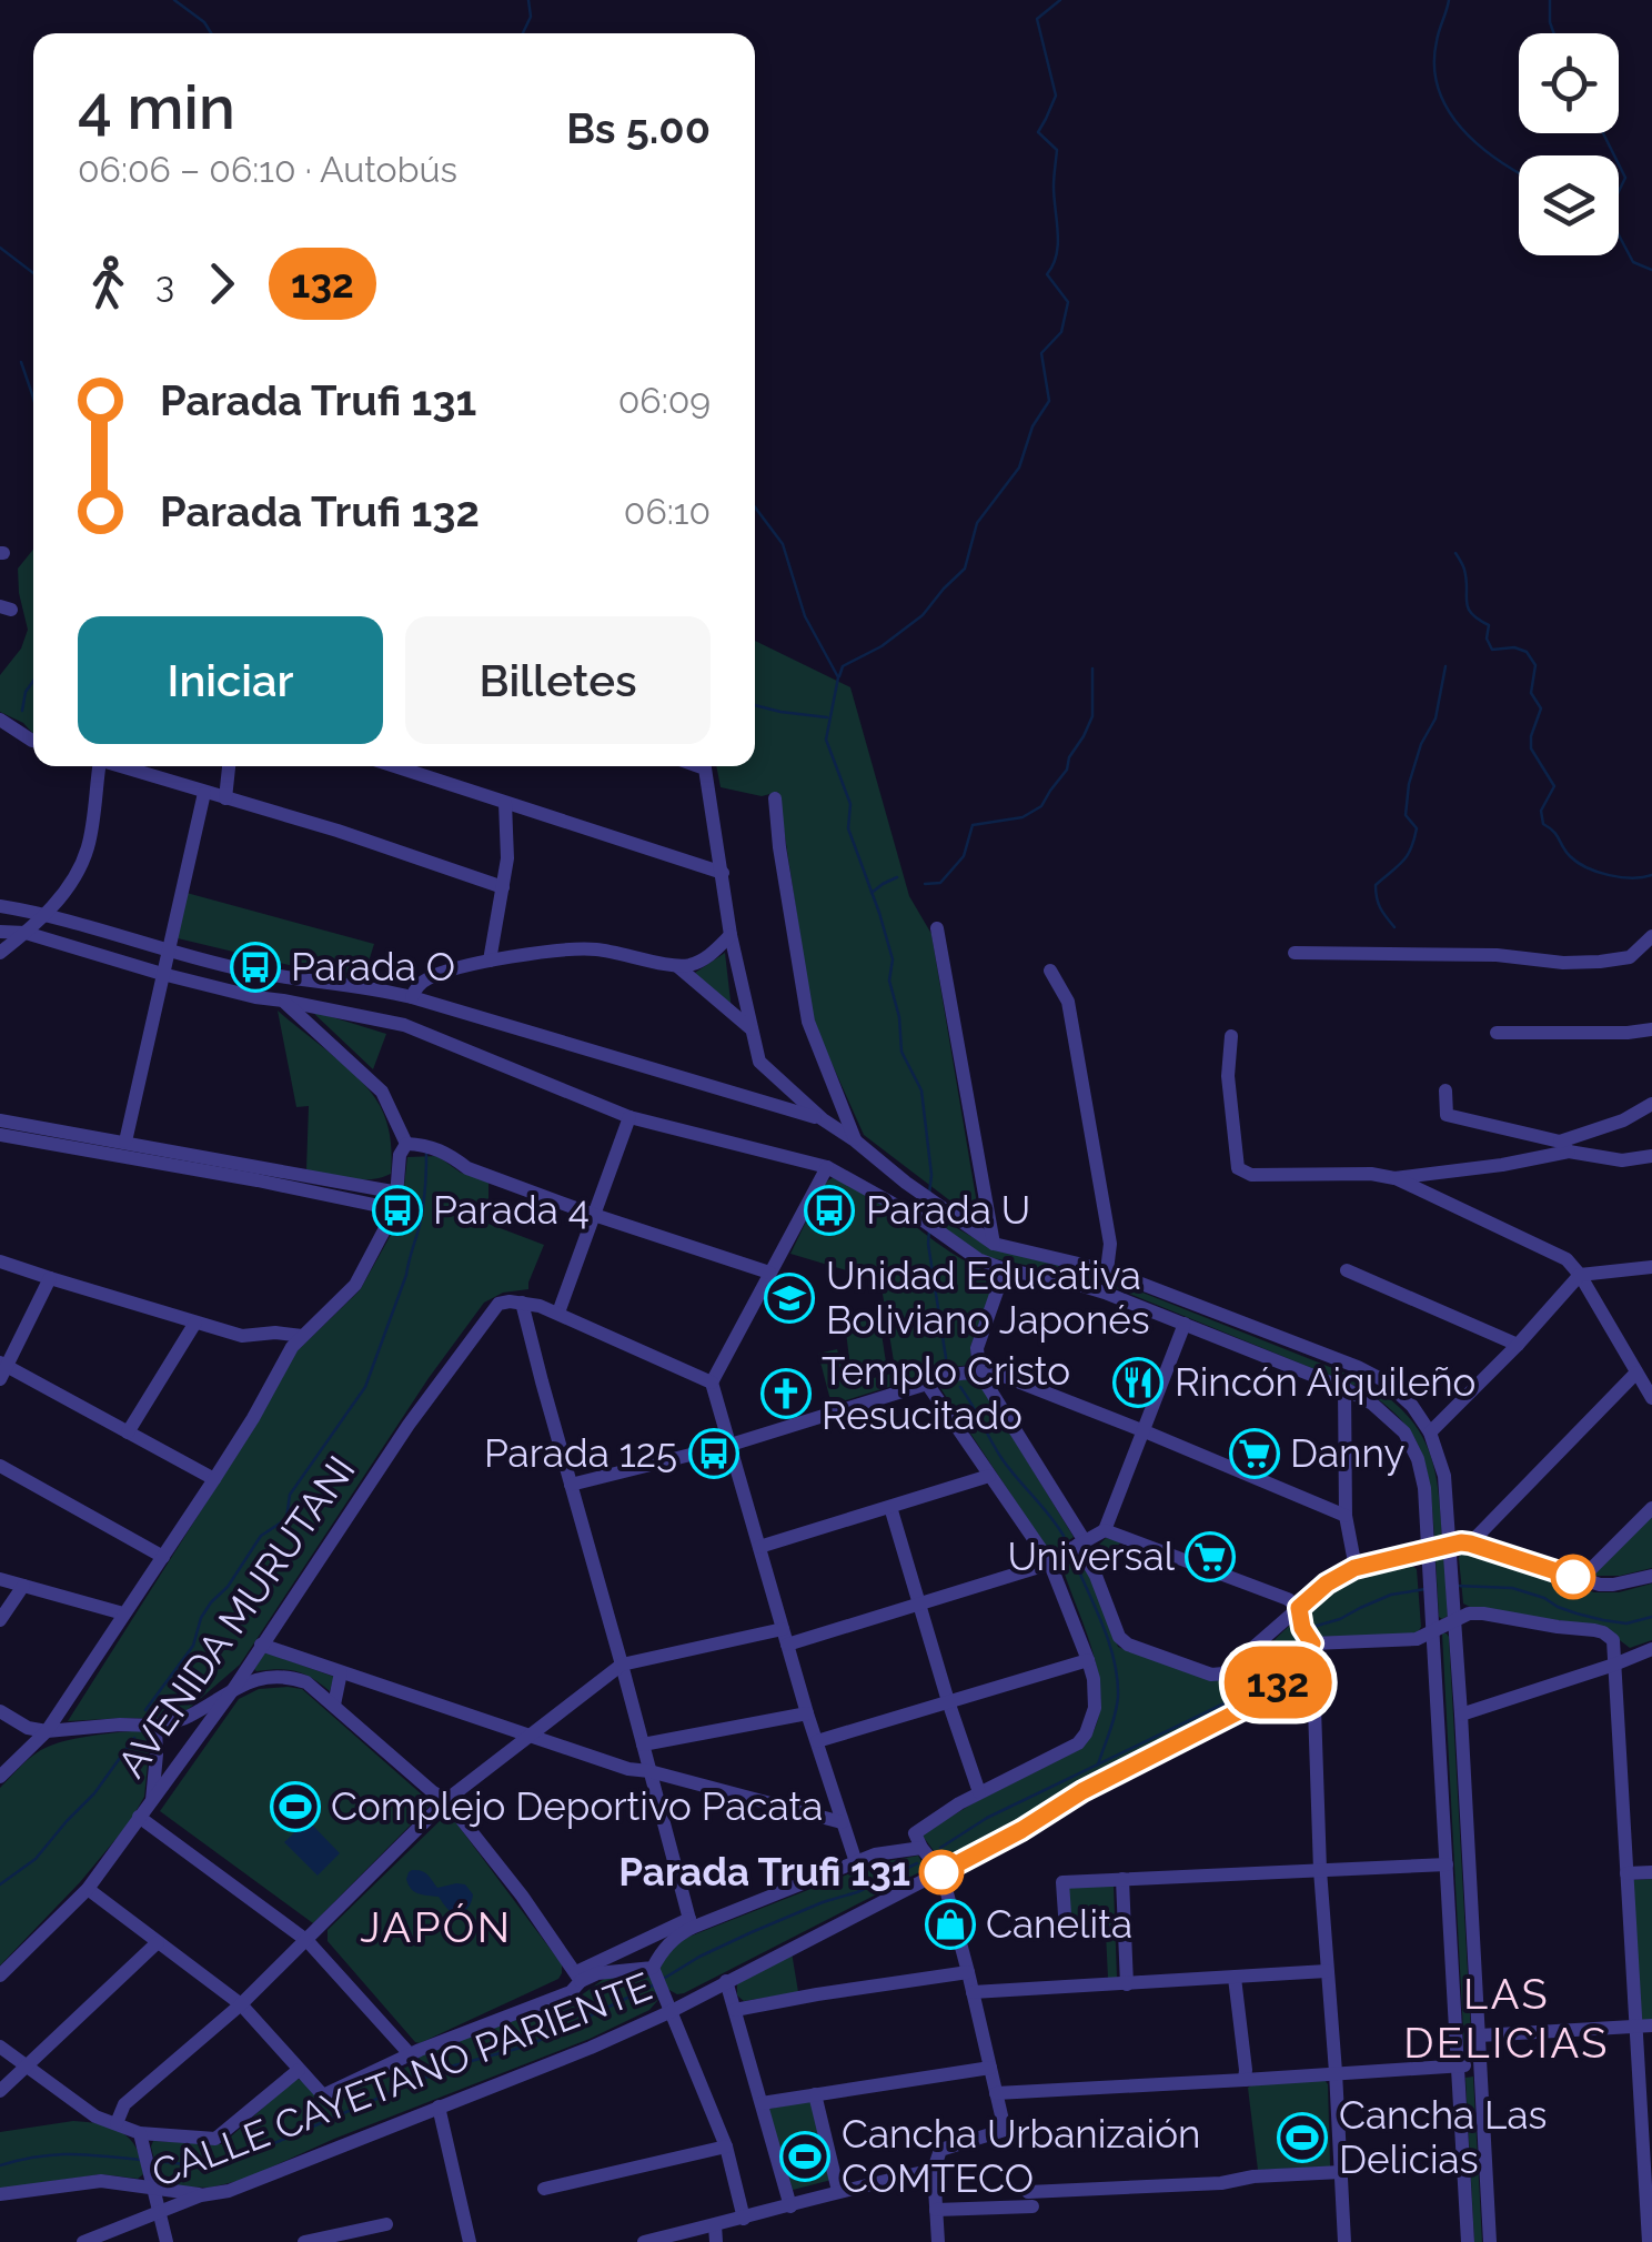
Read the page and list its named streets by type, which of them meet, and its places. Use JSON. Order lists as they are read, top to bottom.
{
  "streets": {
    "street": ["AVENIDA MURUTANI", "CALLE CAYETANO PARIENTE"]
  },
  "districts": ["JAPÓN", "LAS DELICIAS"],
  "places": {
    "bus stop": [
      "Parada O",
      "Parada 4",
      "Parada U",
      "Parada 125"
    ],
    "school or university": ["Unidad Educativa Boliviano Japonés"],
    "restaurant": ["Rincón Aiquileño"],
    "church": ["Templo Cristo Resucitado"],
    "supermarket": ["Danny", "Universal"],
    "sports": ["Complejo Deportivo Pacata", "Cancha Las Delicias", "Cancha Urbanizaión COMTECO"],
    "other": ["Parada Trufi 131"],
    "shop": ["Canelita"]
  },
  "lines": ["bus line 132"],
  "page": {
    "on_map": "132",
    "heading": ["4 min", "06:06 – 06:10 · Autobús", "Bs 5.00"],
    "legs": ["3", "132"],
    "list": [
      {
        "name": "Parada Trufi 131",
        "value": "06:09"
      },
      {
        "name": "Parada Trufi 132",
        "value": "06:10"
      }
    ],
    "buttons": ["Iniciar", "Billetes"]
  }
}
